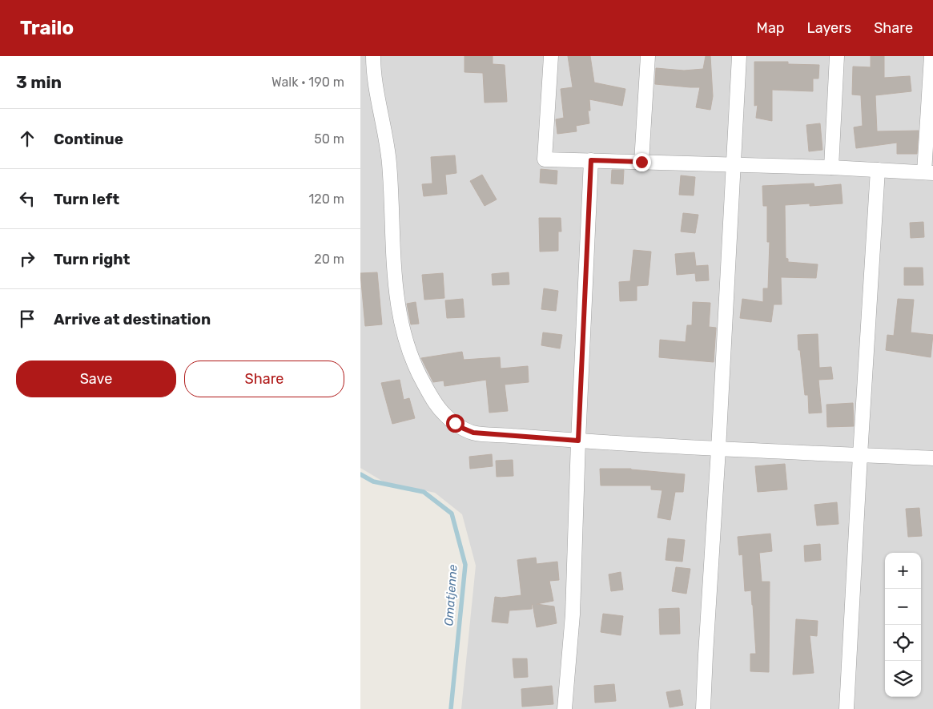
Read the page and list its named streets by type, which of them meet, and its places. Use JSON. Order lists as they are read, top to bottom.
{
  "water": ["Omatjenne"],
  "page": {
    "header": "Trailo",
    "nav": ["Map", "Layers", "Share"],
    "heading": ["3 min", "Walk · 190 m"],
    "list": [
      ["Continue", "50 m"],
      ["Turn left", "120 m"],
      ["Turn right", "20 m"],
      "Arrive at destination"
    ],
    "buttons": ["Save", "Share"],
    "map_buttons": ["+", "−"]
  }
}
